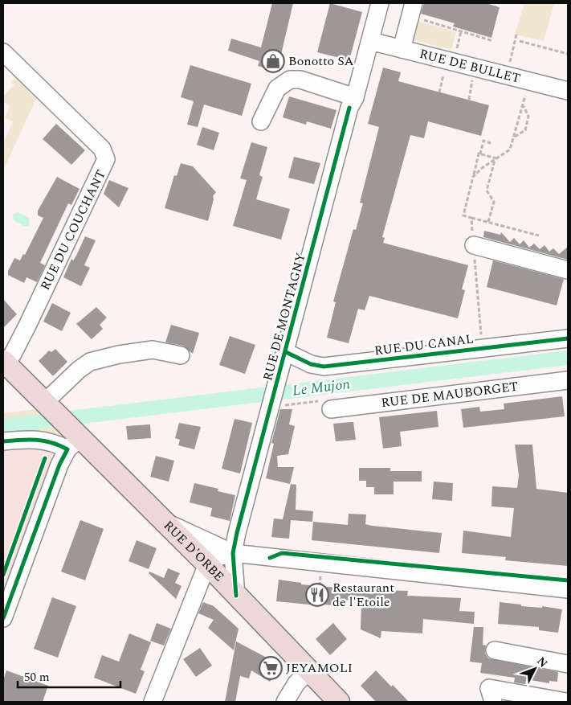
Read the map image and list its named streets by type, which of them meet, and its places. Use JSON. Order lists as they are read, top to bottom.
{
  "streets": {
    "main road": ["RUE D'ORBE"],
    "street": [
      "RUE DE BULLET",
      "RUE DU COUCHANT",
      "RUE DE MONTAGNY",
      "RUE DU CANAL",
      "RUE DE MAUBORGET"
    ]
  },
  "crossings": [
    ["RUE DE BULLET", "RUE DE MONTAGNY"],
    ["RUE DU COUCHANT", "RUE D'ORBE"],
    ["RUE DE MONTAGNY", "RUE DU CANAL"],
    ["RUE DE MONTAGNY", "RUE D'ORBE"]
  ],
  "water": ["Le Mujon"],
  "places": {
    "shop": ["Bonotto SA"],
    "restaurant": ["Restaurant de l'Etoile"],
    "supermarket": ["JEYAMOLI"]
  },
  "scale_bar": "50 m",
  "north": "top right"
}
